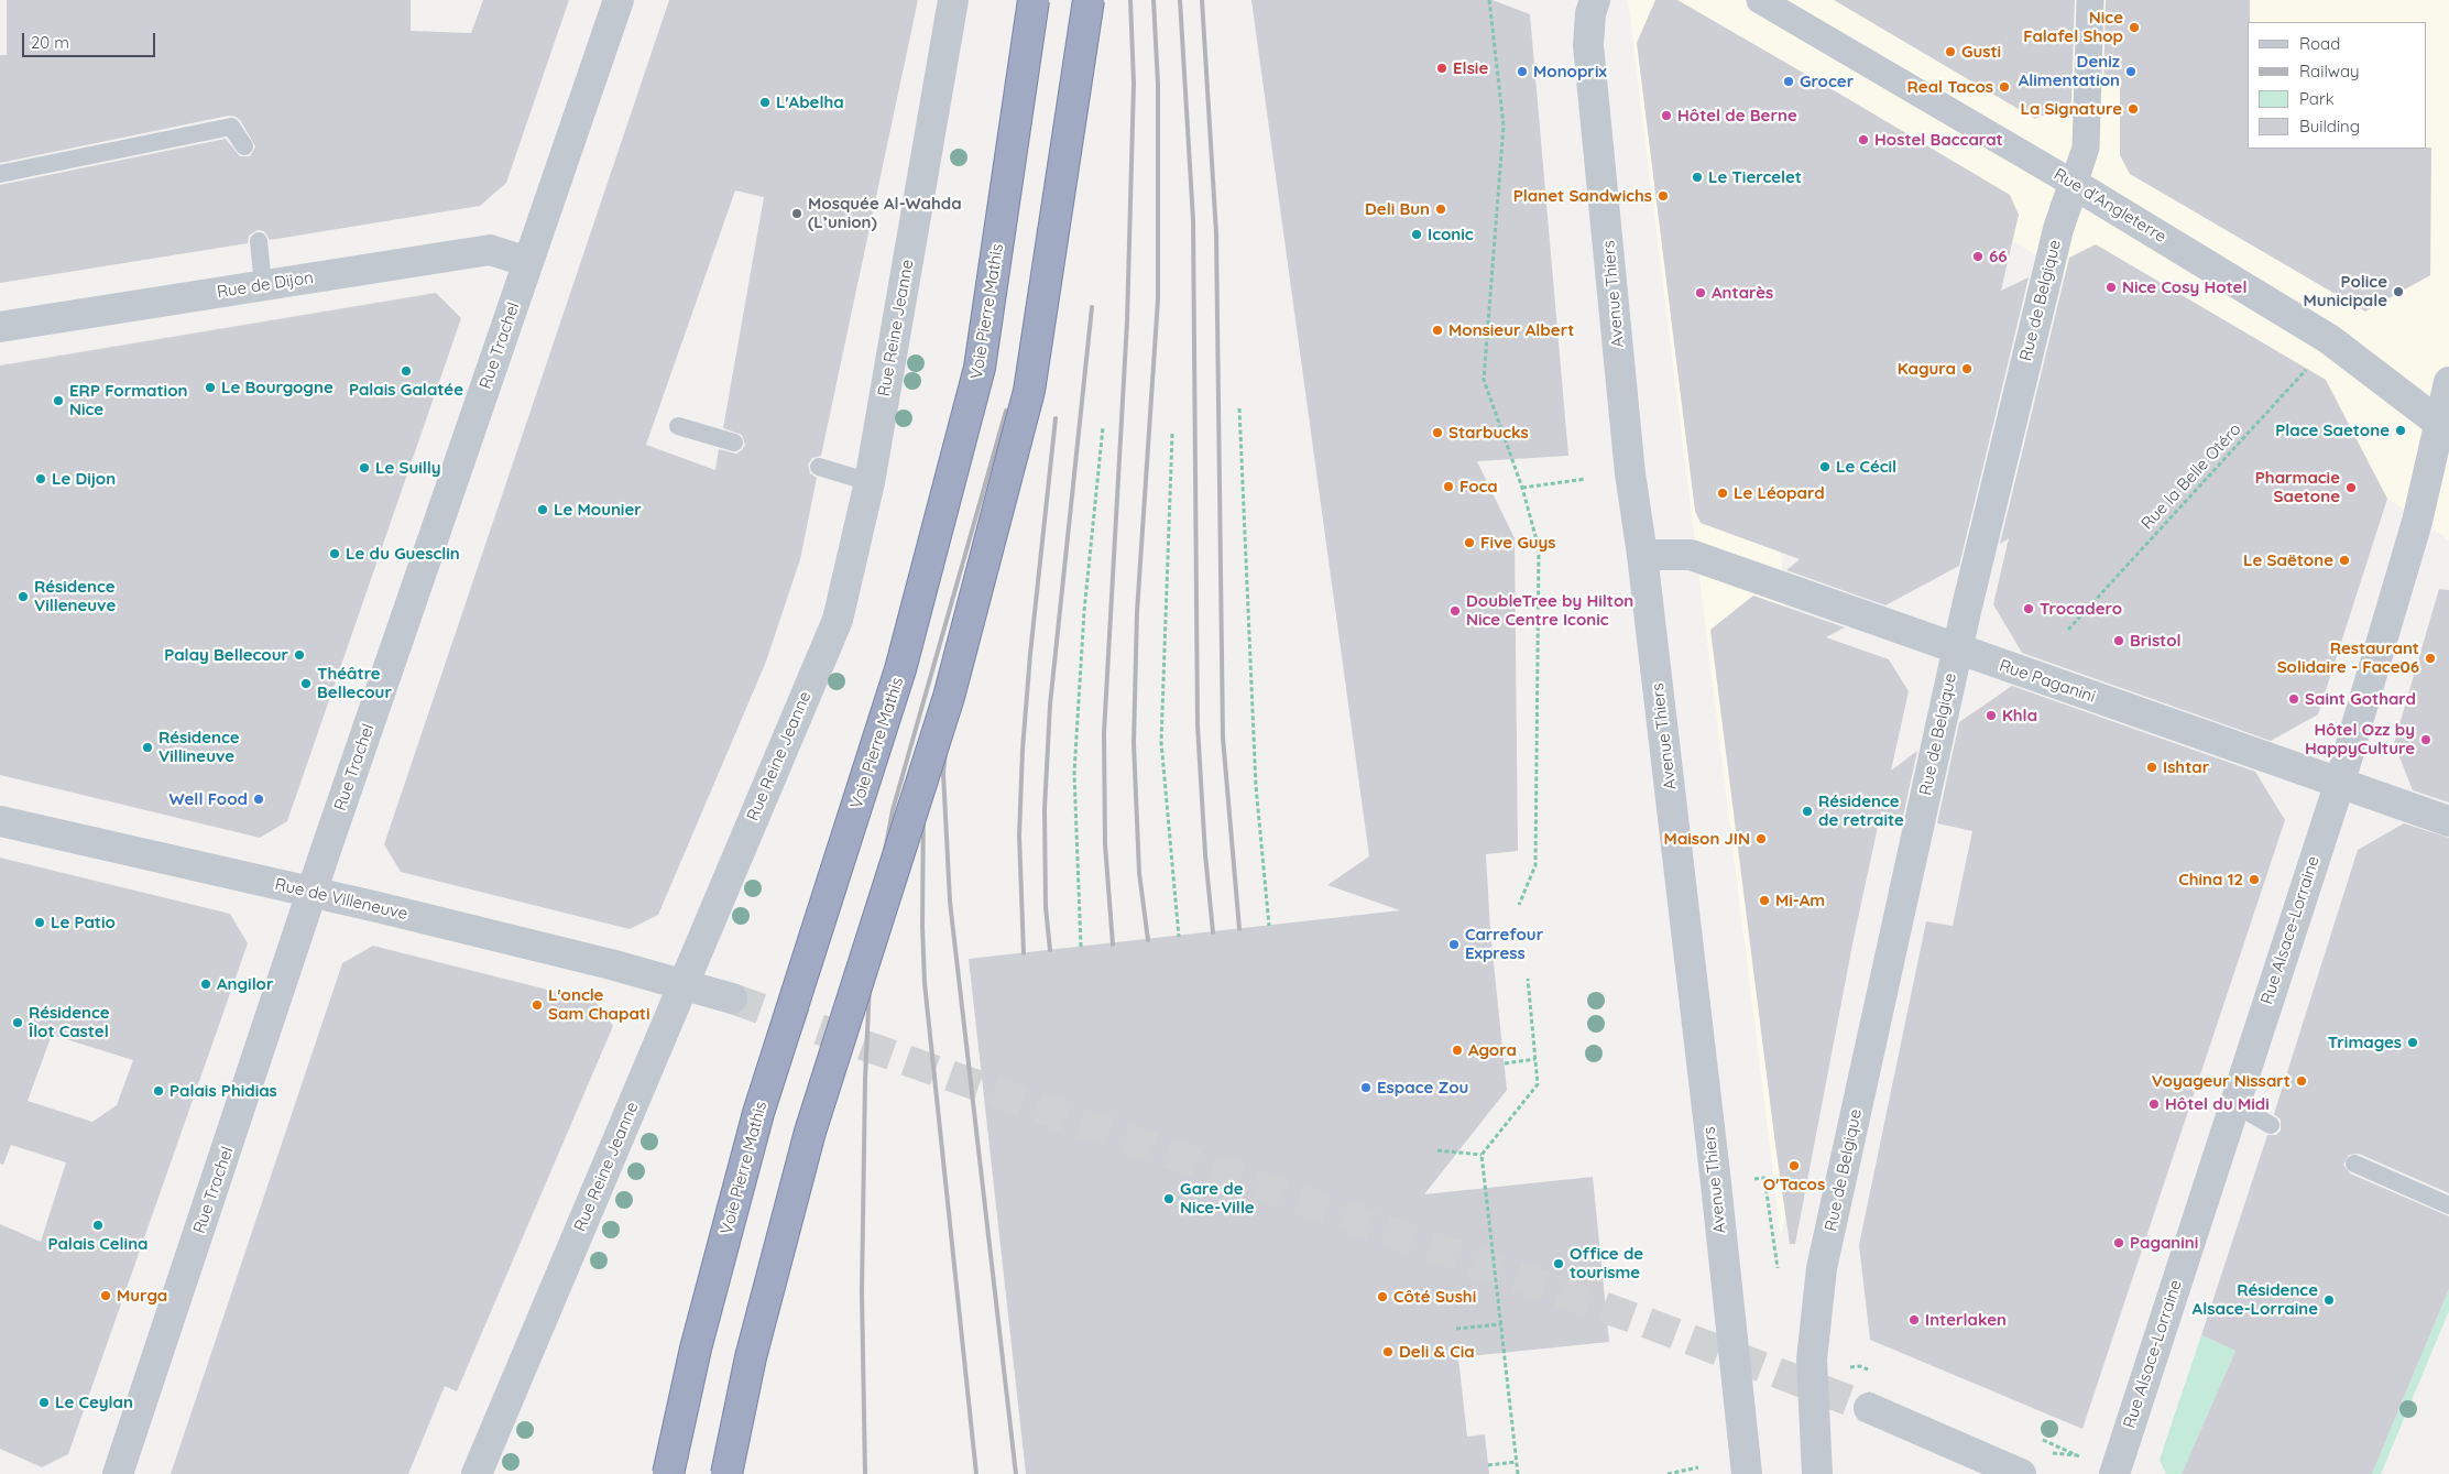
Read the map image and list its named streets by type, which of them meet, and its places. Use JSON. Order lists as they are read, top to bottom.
{
  "streets": {
    "highway": ["Voie Pierre Mathis"],
    "street": [
      "Rue d'Angleterre",
      "Rue de Dijon",
      "Avenue Thiers",
      "Rue de Belgique",
      "Rue Reine Jeanne",
      "Rue Trachel",
      "Rue Paganini",
      "Rue de Villeneuve",
      "Rue Alsace-Lorraine"
    ],
    "path": ["Rue la Belle Otéro"]
  },
  "crossings": [
    ["Rue d'Angleterre", "Rue de Belgique"],
    ["Rue d'Angleterre", "Rue la Belle Otéro"],
    ["Rue d'Angleterre", "Rue Alsace-Lorraine"],
    ["Rue de Dijon", "Rue Trachel"],
    ["Avenue Thiers", "Rue Paganini"],
    ["Rue de Belgique", "Rue Paganini"],
    ["Rue Reine Jeanne", "Rue de Villeneuve"],
    ["Rue Trachel", "Rue de Villeneuve"],
    ["Rue Paganini", "Rue Alsace-Lorraine"]
  ],
  "places": [
    "Nice Falafel Shop",
    "Gusti",
    "Elsie",
    "Monoprix",
    "Deniz Alimentation",
    "Grocer",
    "Real Tacos",
    "L'Abelha",
    "La Signature",
    "Hôtel de Berne",
    "Hostel Baccarat",
    "Le Tiercelet",
    "Planet Sandwichs",
    "Deli Bun",
    "Mosquée Al-Wahda (L’union)",
    "Iconic",
    "66",
    "Nice Cosy Hotel",
    "Police Municipale",
    "Antarès",
    "Monsieur Albert",
    "Kagura",
    "Palais Galatée",
    "Le Bourgogne",
    "ERP Formation Nice",
    "Place Saetone",
    "Starbucks",
    "Le Cécil",
    "Le Suilly",
    "Le Dijon",
    "Foca",
    "Pharmacie Saetone",
    "Le Léopard",
    "Le Mounier",
    "Five Guys",
    "Le du Guesclin",
    "Le Saëtone",
    "Résidence Villeneuve",
    "Trocadero",
    "DoubleTree by Hilton Nice Centre Iconic",
    "Bristol",
    "Palay Bellecour",
    "Restaurant Solidaire - Face06",
    "Théâtre Bellecour",
    "Saint Gothard",
    "Khla",
    "Hôtel Ozz by HappyCulture",
    "Résidence Villineuve",
    "Ishtar",
    "Well Food",
    "Résidence de retraite",
    "Maison JIN",
    "China 12",
    "Mi-Am",
    "Le Patio",
    "Carrefour Express",
    "Angilor",
    "L'oncle Sam Chapati",
    "Résidence Îlot Castel",
    "Trimages",
    "Agora",
    "Voyageur Nissart",
    "Espace Zou",
    "Palais Phidias",
    "Hôtel du Midi",
    "O'Tacos",
    "Gare de Nice-Ville",
    "Palais Celina",
    "Paganini",
    "Office de tourisme",
    "Murga",
    "Côté Sushi",
    "Résidence Alsace-Lorraine",
    "Interlaken",
    "Deli & Cia",
    "Le Ceylan"
  ],
  "legend": [
    "Road",
    "Railway",
    "Park",
    "Building"
  ],
  "scale_bar": "20 m"
}
